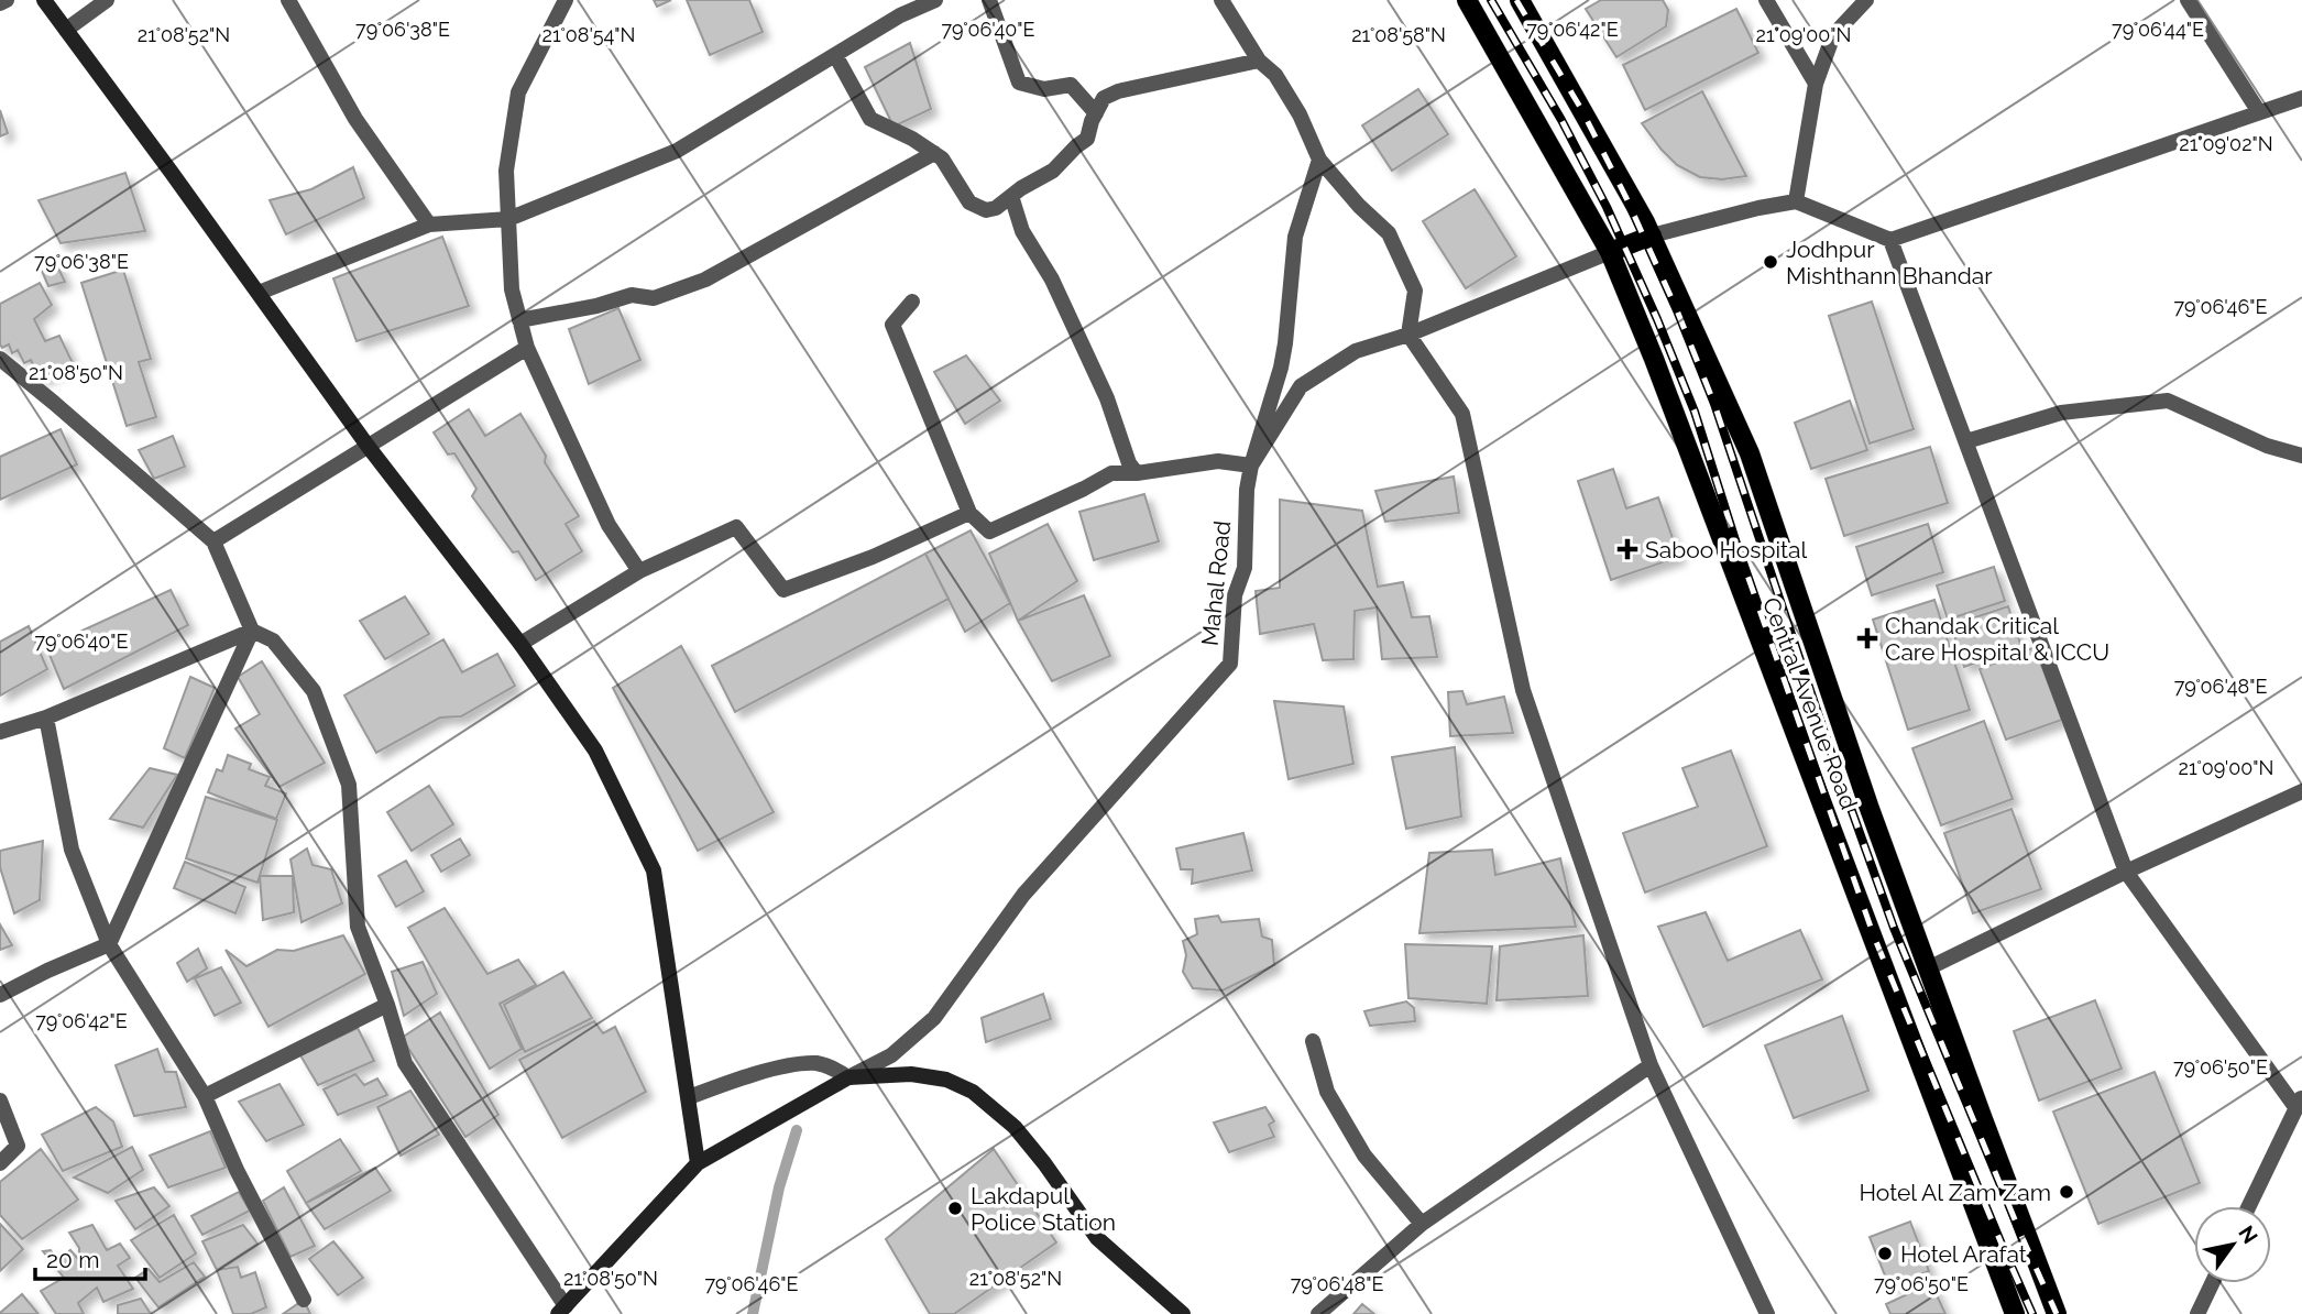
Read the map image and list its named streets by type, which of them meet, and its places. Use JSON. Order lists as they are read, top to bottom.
{
  "streets": {
    "main road": ["Central Avenue Road"],
    "street": ["Mahal Road"]
  },
  "crossings": [
    ["Mahal Road", "Central Avenue Road"]
  ],
  "places": {
    "other": [
      "Jodhpur Mishthann Bhandar",
      "Hotel Al Zam Zam",
      "Lakdapul Police Station",
      "Hotel Arafat"
    ],
    "health": ["Saboo Hospital", "Chandak Critical Care Hospital & ICCU"]
  },
  "scale_bar": "20 m",
  "north": "top right",
  "coordinates": [
    "79°06'38\"E",
    "79°06'40\"E",
    "79°06'42\"E",
    "79°06'44\"E",
    "21°09'00\"N",
    "21°08'52\"N",
    "21°08'54\"N",
    "21°08'58\"N",
    "21°09'02\"N",
    "79°06'46\"E",
    "21°08'50\"N",
    "79°06'48\"E",
    "79°06'50\"E"
  ]
}
